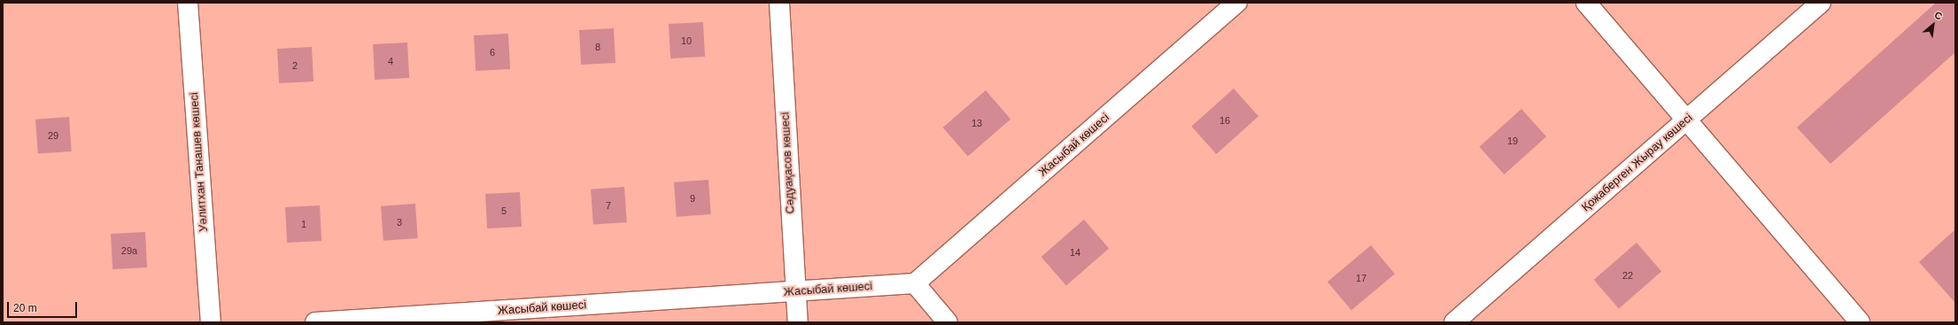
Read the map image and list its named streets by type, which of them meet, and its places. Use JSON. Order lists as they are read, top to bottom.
{
  "streets": {
    "street": [
      "Жасыбай көшесі",
      "Уәлитхан Танашев көшесі",
      "Сәдуақасов көшесі",
      "Қожаберген Жырау көшесі"
    ]
  },
  "crossings": [
    ["Жасыбай көшесі", "Сәдуақасов көшесі"]
  ],
  "house_numbers": [
    "10",
    "8",
    "6",
    "4",
    "2",
    "16",
    "13",
    "29",
    "19",
    "9",
    "7",
    "5",
    "3",
    "1",
    "29а",
    "14",
    "22",
    "17"
  ],
  "scale_bar": "20 m",
  "north": "top right"
}
